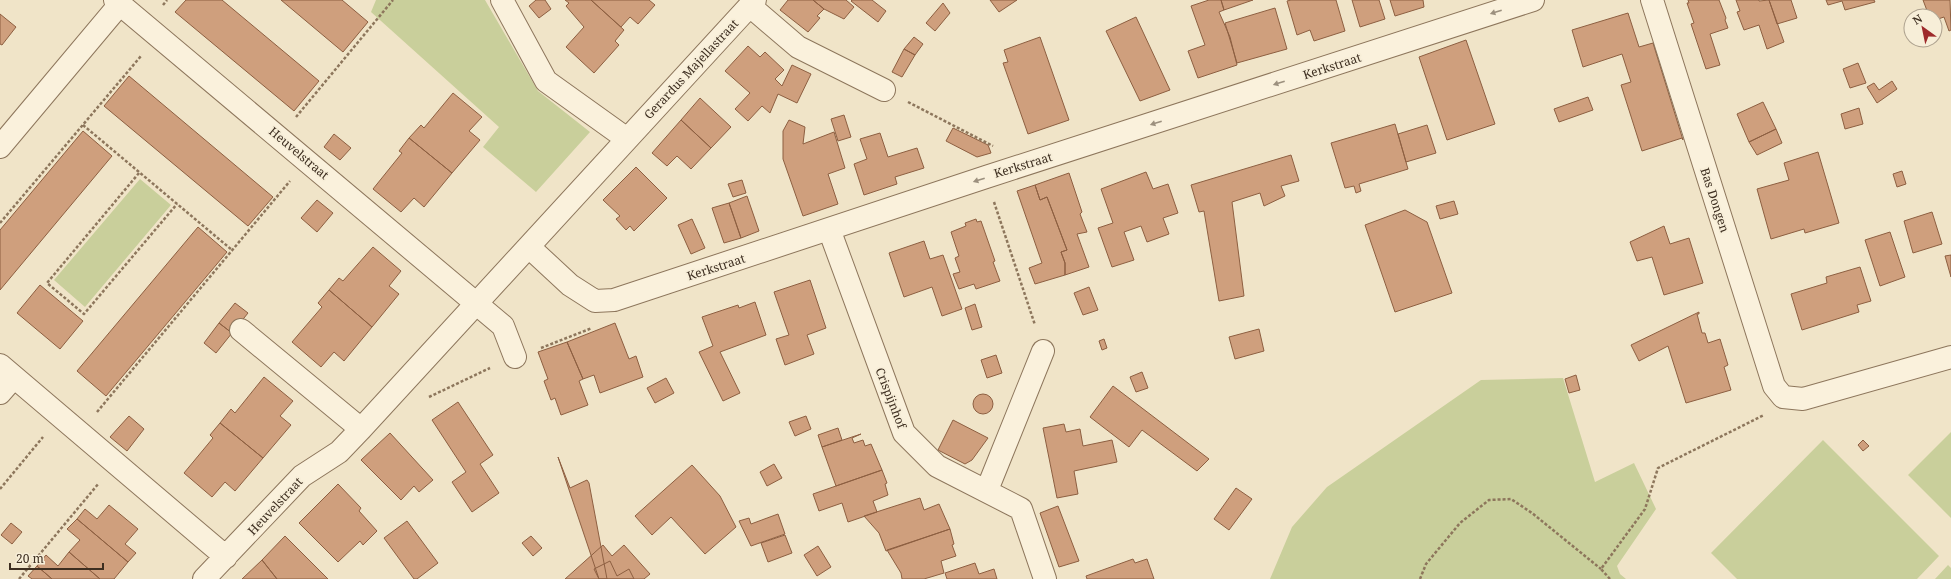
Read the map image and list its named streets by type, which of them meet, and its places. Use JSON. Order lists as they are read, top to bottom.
{
  "streets": {
    "street": [
      "Kerkstraat",
      "Gerardus Majellastraat",
      "Heuvelstraat",
      "Bas Dongen",
      "Crispijnhof"
    ]
  },
  "crossings": [
    ["Kerkstraat", "Heuvelstraat"],
    ["Kerkstraat", "Crispijnhof"],
    ["Gerardus Majellastraat", "Heuvelstraat"]
  ],
  "one_way": ["Kerkstraat"],
  "scale_bar": "20 m",
  "north": "top left"
}
